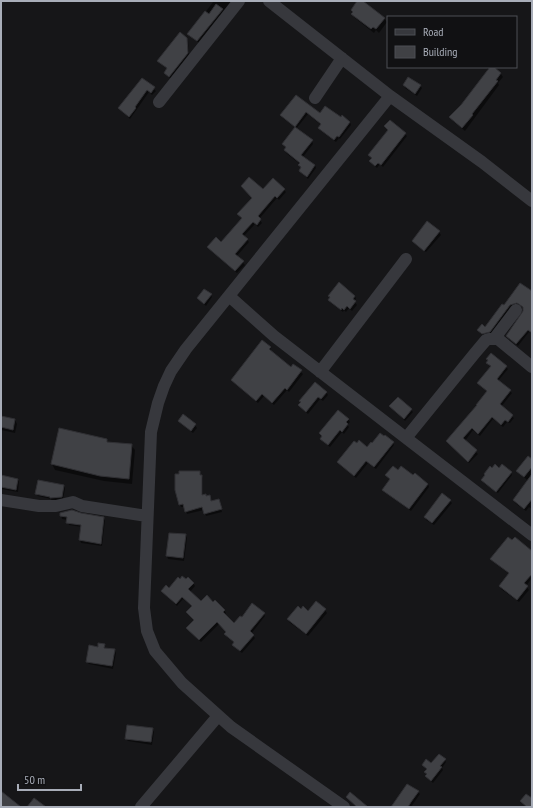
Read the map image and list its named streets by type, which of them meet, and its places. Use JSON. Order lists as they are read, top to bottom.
{
  "legend": ["Road", "Building"],
  "scale_bar": "50 m"
}
